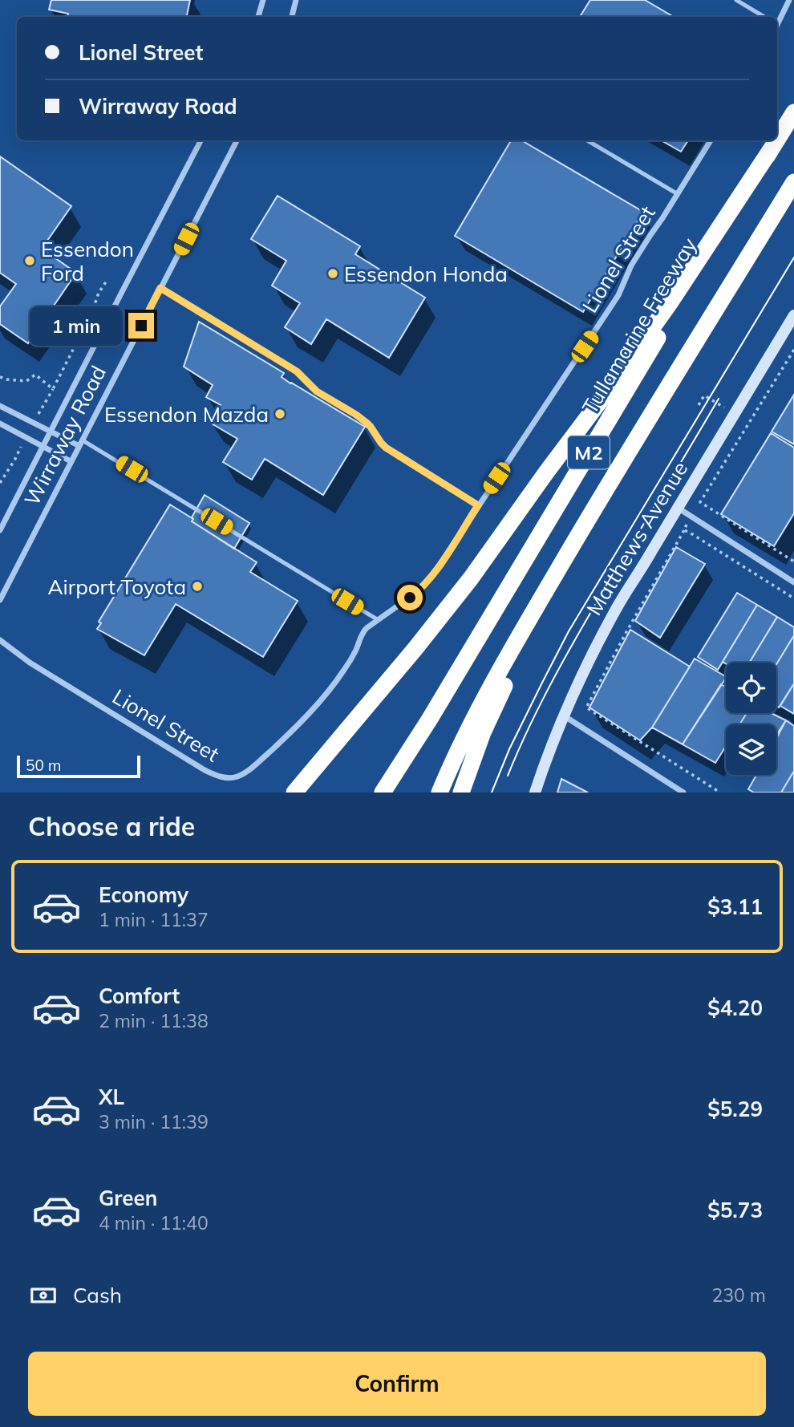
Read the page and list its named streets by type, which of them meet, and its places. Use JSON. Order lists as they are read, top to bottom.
{
  "streets": {
    "highway": ["Tullamarine Freeway", "M2"],
    "main road": ["Matthews Avenue"],
    "street": ["Lionel Street", "Wirraway Road"]
  },
  "places": [
    "Essendon Ford",
    "Essendon Honda",
    "Essendon Mazda",
    "Airport Toyota"
  ],
  "scale_bar": "50 m",
  "page": {
    "banner": ["Lionel Street", "Wirraway Road"],
    "bubble": "1 min",
    "scale": "50 m",
    "heading": "Choose a ride",
    "list": [
      {
        "name": "Economy",
        "note": "1 min · 11:37",
        "value": "$3.11"
      },
      {
        "name": "Comfort",
        "note": "2 min · 11:38",
        "value": "$4.20"
      },
      {
        "name": "XL",
        "note": "3 min · 11:39",
        "value": "$5.29"
      },
      {
        "name": "Green",
        "note": "4 min · 11:40",
        "value": "$5.73"
      }
    ],
    "pay": ["Cash", "230 m"],
    "buttons": "Confirm"
  }
}
